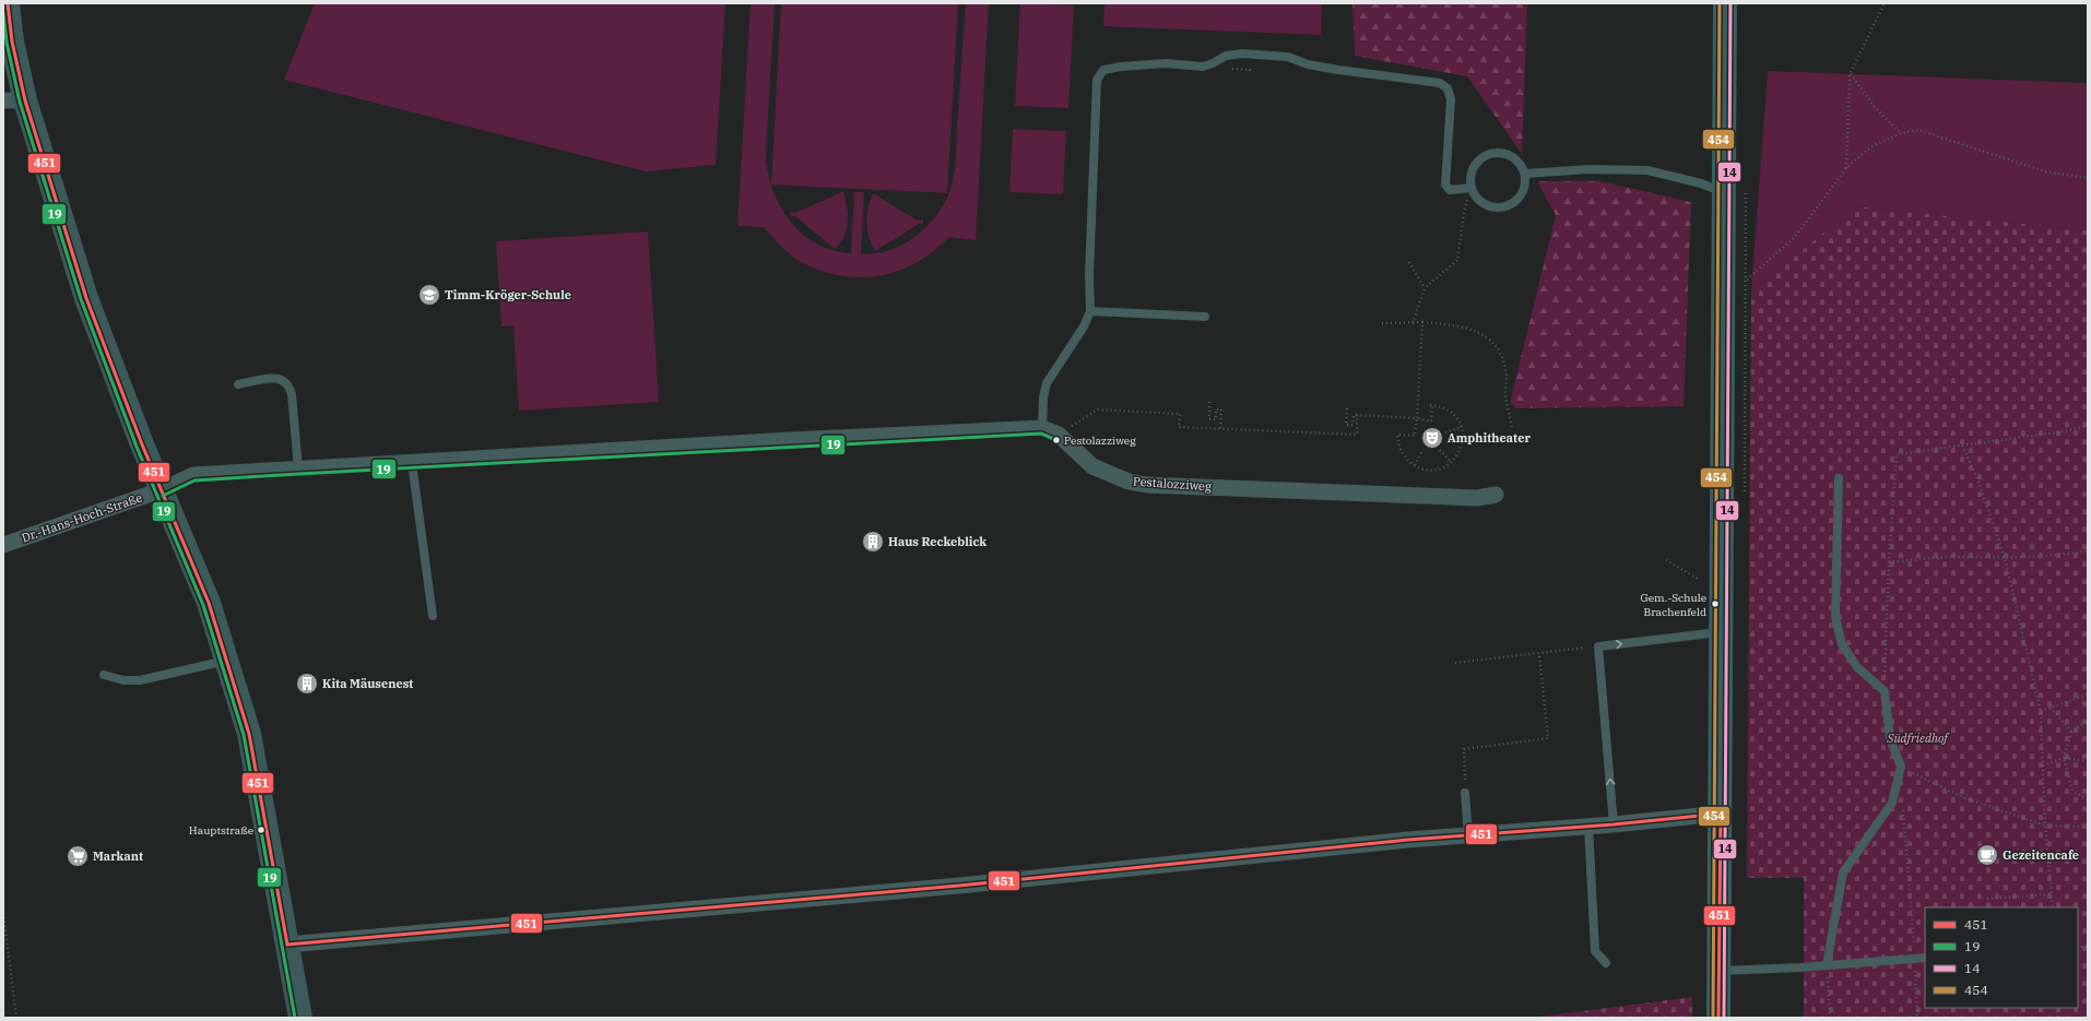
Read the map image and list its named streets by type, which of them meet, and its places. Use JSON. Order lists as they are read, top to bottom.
{
  "streets": {
    "street": ["Pestalozziweg", "Dr.-Hans-Hoch-Straße"]
  },
  "crossings": [
    ["Pestalozziweg", "Dr.-Hans-Hoch-Straße"]
  ],
  "parks": ["Südfriedhof"],
  "places": {
    "school or university": ["Timm-Kröger-Schule"],
    "theatre": ["Amphitheater"],
    "other": ["Pestolazziweg", "Gem.-Schule Brachenfeld", "Hauptstraße"],
    "building": ["Haus Reckeblick", "Kita Mäusenest"],
    "cafe": ["Gezeitencafe"],
    "supermarket": ["Markant"]
  },
  "lines": [
    "transit line 451",
    "transit line 14",
    "transit line 454",
    "transit line 19"
  ],
  "legend": [
    "451",
    "19",
    "14",
    "454"
  ]
}
